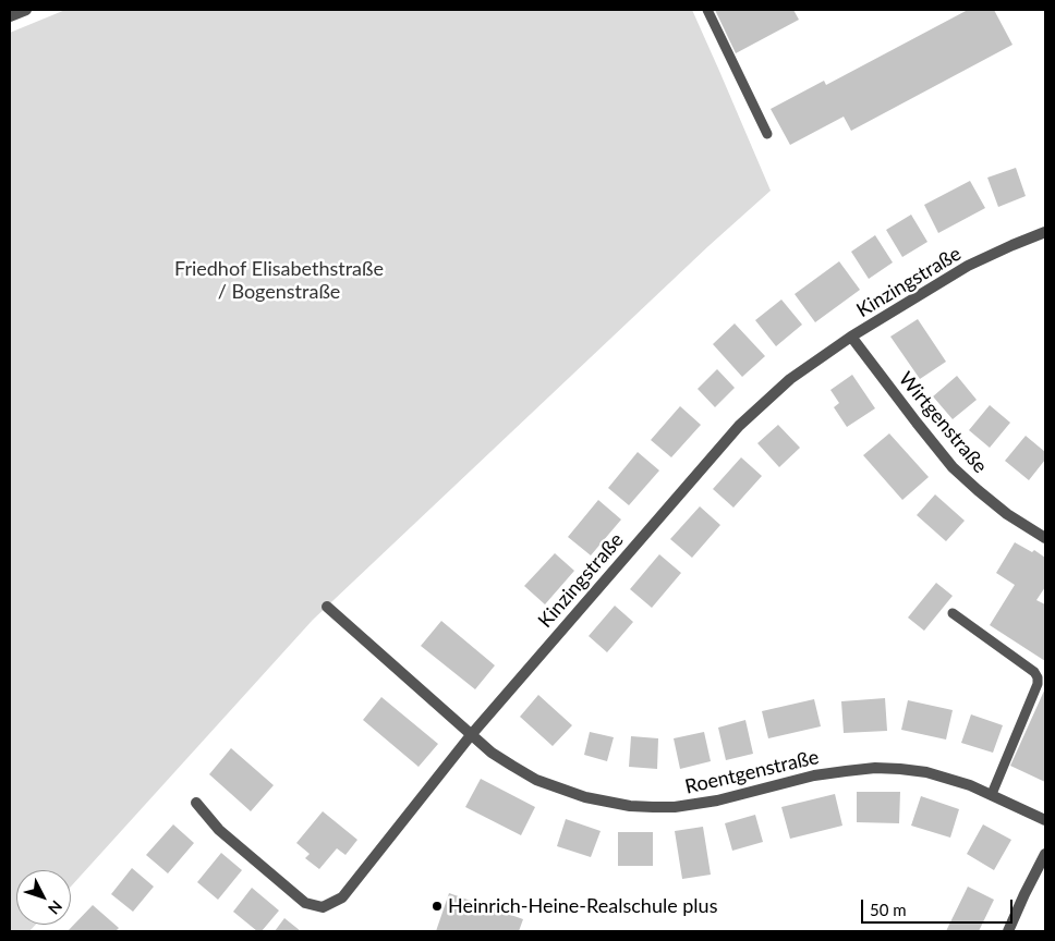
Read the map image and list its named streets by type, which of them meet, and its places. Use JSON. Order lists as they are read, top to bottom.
{
  "streets": {
    "street": ["Kinzingstraße", "Wirtgenstraße", "Roentgenstraße"]
  },
  "crossings": [
    ["Kinzingstraße", "Wirtgenstraße"],
    ["Kinzingstraße", "Roentgenstraße"]
  ],
  "parks": ["Friedhof Elisabethstraße / Bogenstraße"],
  "places": ["Heinrich-Heine-Realschule plus"],
  "scale_bar": "50 m",
  "north": "bottom right"
}
